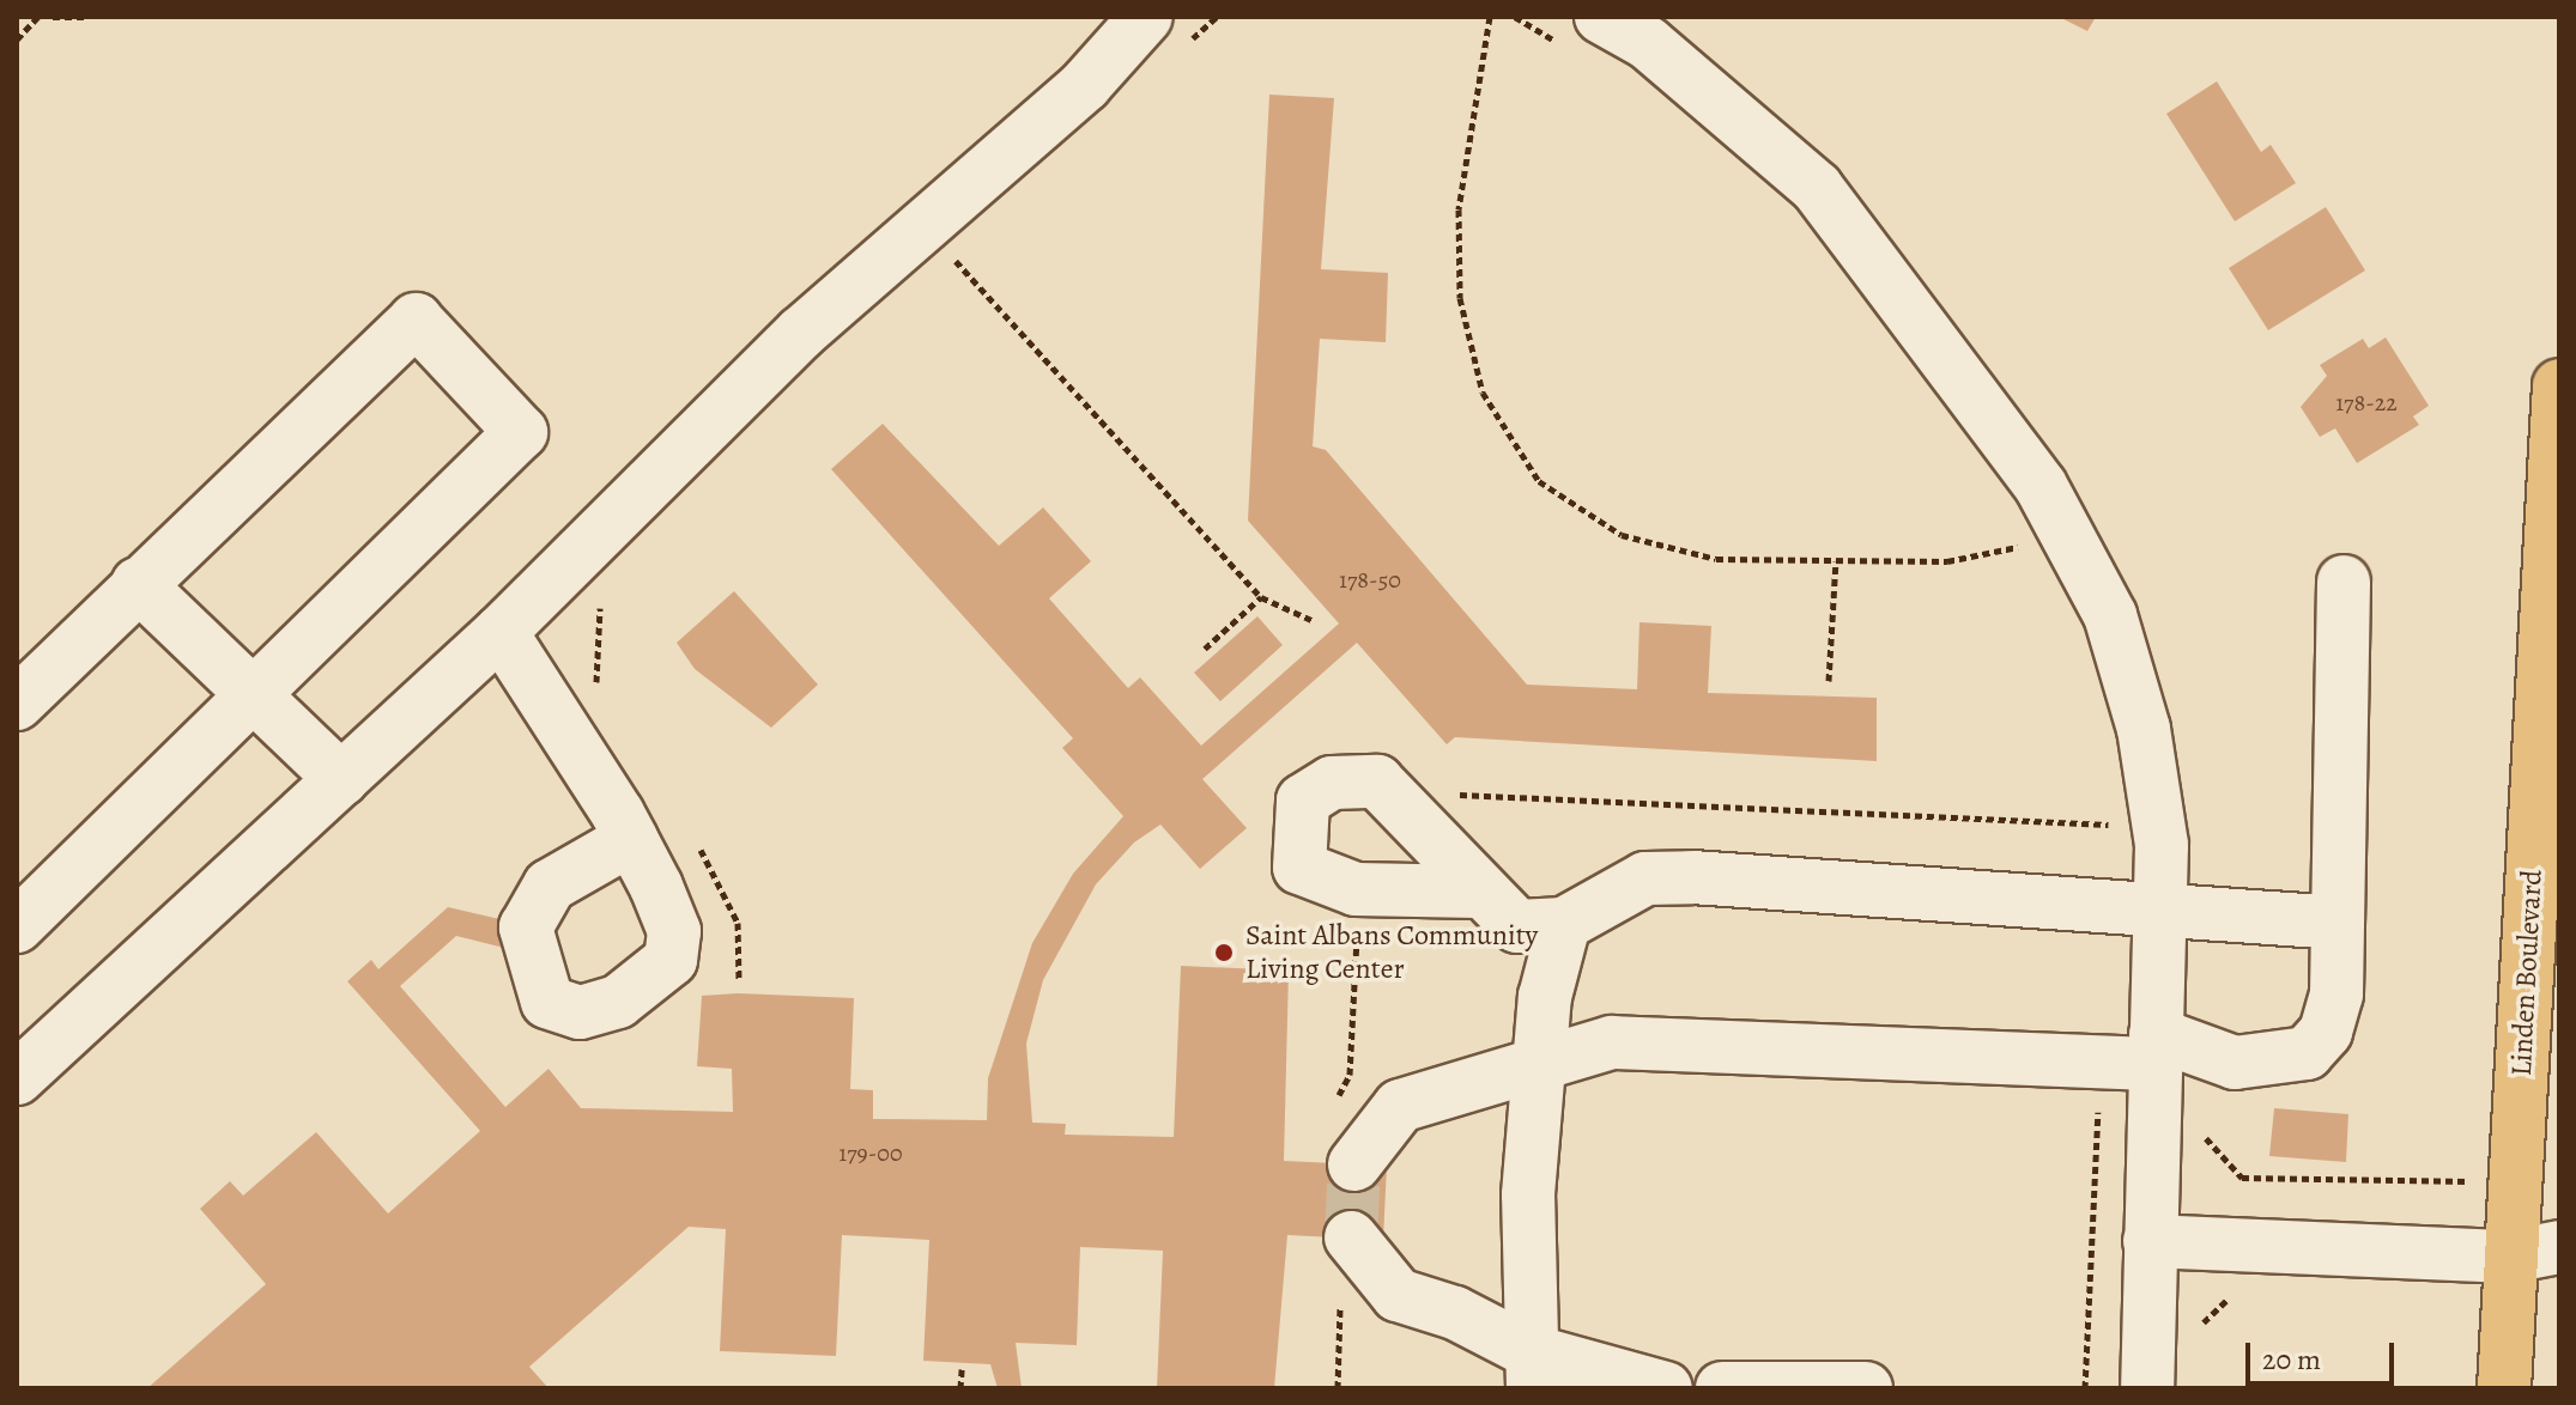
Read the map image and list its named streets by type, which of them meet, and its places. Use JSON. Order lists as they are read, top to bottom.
{
  "streets": {
    "main road": ["Linden Boulevard"]
  },
  "places": ["Saint Albans Community Living Center"],
  "house_numbers": ["178-22", "178-50", "179-00"],
  "scale_bar": "20 m"
}
